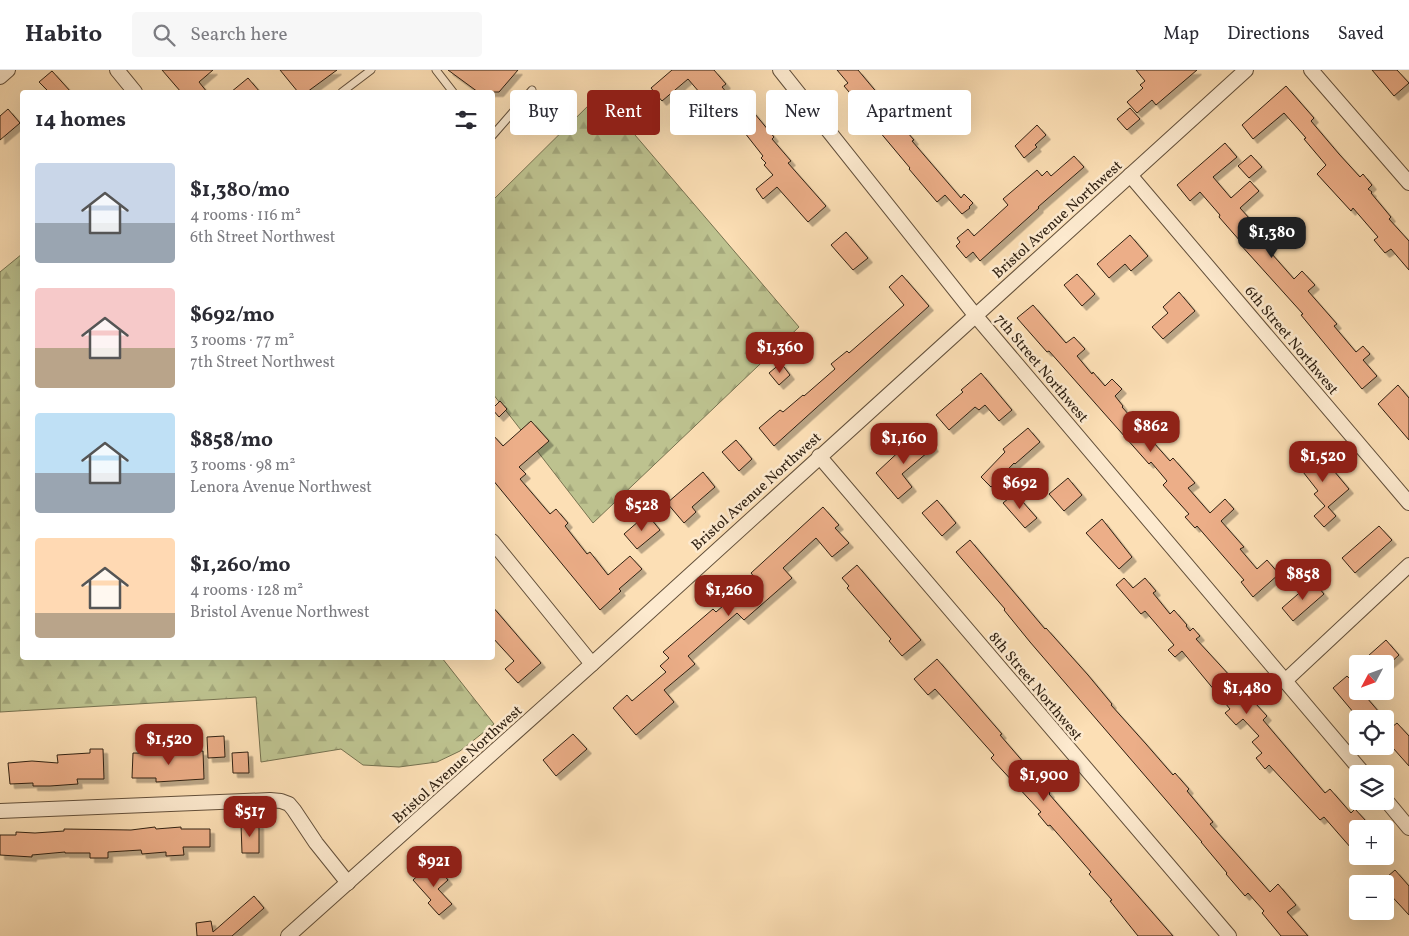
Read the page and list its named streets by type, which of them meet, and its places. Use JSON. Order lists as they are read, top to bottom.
{
  "streets": {
    "street": [
      "Bristol Avenue Northwest",
      "6th Street Northwest",
      "7th Street Northwest",
      "8th Street Northwest"
    ]
  },
  "crossings": [
    ["Bristol Avenue Northwest", "6th Street Northwest"],
    ["Bristol Avenue Northwest", "7th Street Northwest"],
    ["Bristol Avenue Northwest", "8th Street Northwest"]
  ],
  "north": "bottom left",
  "page": {
    "header": "Habito",
    "search": "Search here",
    "nav": ["Map", "Directions", "Saved"],
    "chip": [
      "Buy",
      "Rent",
      "Filters",
      "New",
      "Apartment"
    ],
    "heading": "14 homes",
    "list": [
      {
        "name": "$1,380/mo",
        "note": "4 rooms · 116 m² · 6th Street Northwest"
      },
      {
        "name": "$692/mo",
        "note": "3 rooms · 77 m² · 7th Street Northwest"
      },
      {
        "name": "$858/mo",
        "note": "3 rooms · 98 m² · Lenora Avenue Northwest"
      },
      {
        "name": "$1,260/mo",
        "note": "4 rooms · 128 m² · Bristol Avenue Northwest"
      }
    ],
    "price": [
      "$1,380",
      "$1,360",
      "$862",
      "$1,160",
      "$1,520",
      "$692",
      "$528",
      "$858",
      "$1,260",
      "$1,480",
      "$1,520",
      "$1,900",
      "$517",
      "$921"
    ],
    "map_buttons": ["+", "−"]
  }
}
